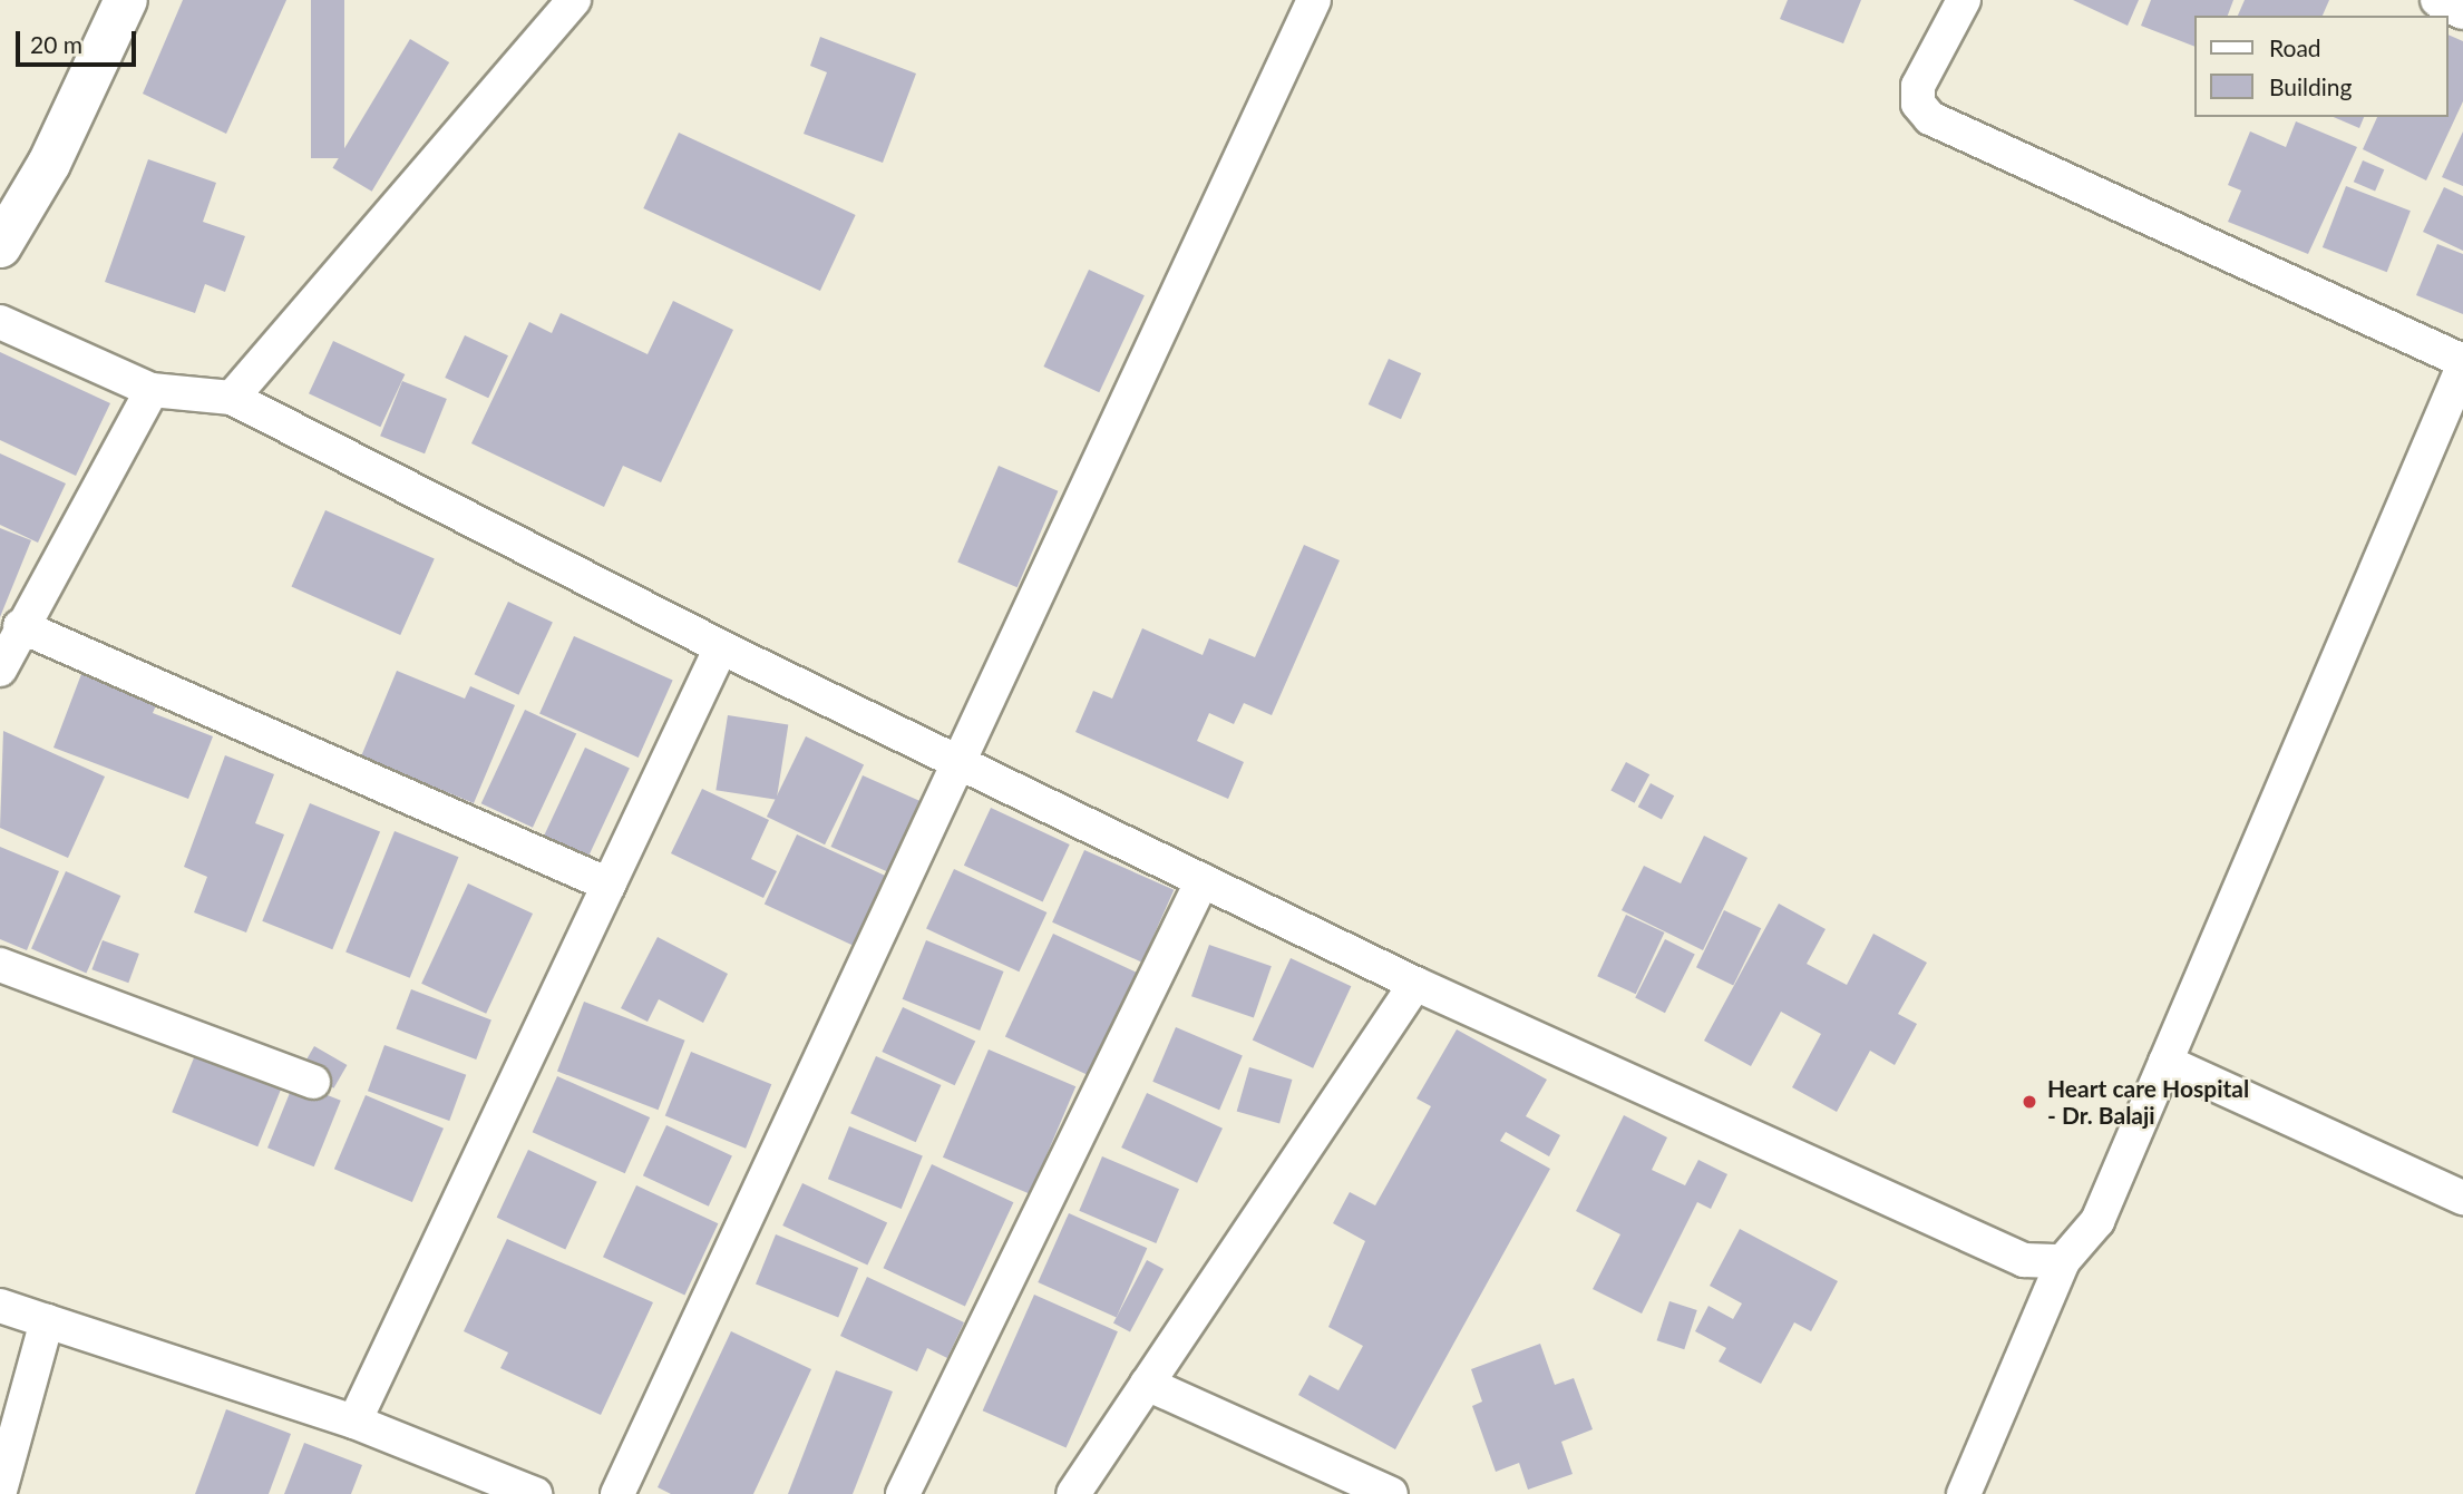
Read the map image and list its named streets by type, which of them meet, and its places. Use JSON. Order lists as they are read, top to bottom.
{
  "places": ["Heart care Hospital - Dr. Balaji"],
  "legend": ["Road", "Building"],
  "scale_bar": "20 m"
}
